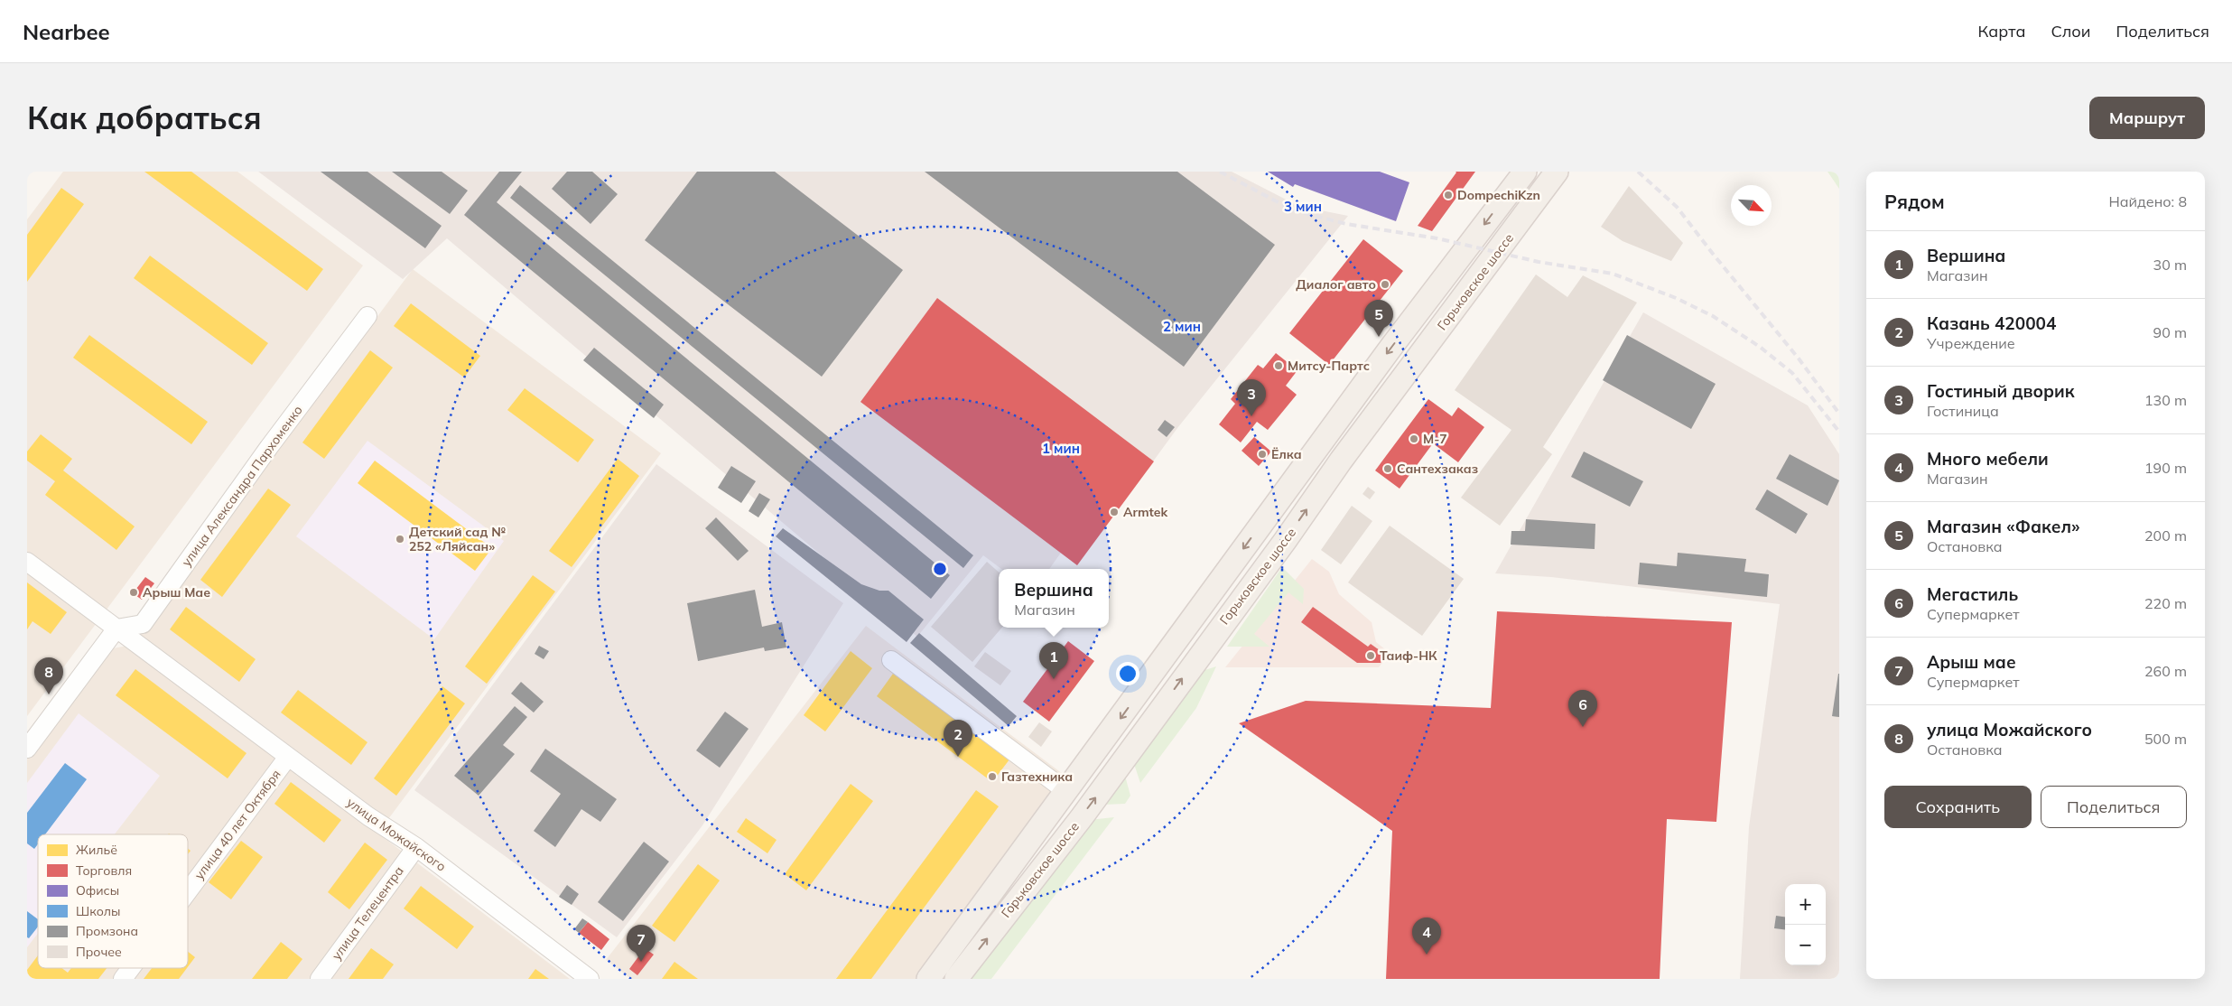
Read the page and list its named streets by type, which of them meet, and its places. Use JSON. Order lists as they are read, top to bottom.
{
  "streets": {
    "main road": ["Горьковское шоссе"],
    "street": [
      "улица Александра Пархоменко",
      "улица 40 лет Октября",
      "улица Можайского",
      "улица Телецентра"
    ]
  },
  "crossings": [
    ["улица Александра Пархоменко", "улица Можайского"],
    ["улица 40 лет Октября", "улица Можайского"],
    ["улица Можайского", "улица Телецентра"]
  ],
  "places": [
    "DompechiKzn",
    "Диалог авто",
    "Митсу-Партс",
    "М-7",
    "Ёлка",
    "Сантехзаказ",
    "Armtek",
    "Детский сад № 252 «Ляйсан»",
    "Арыш Мае",
    "Таиф-НК",
    "Газтехника"
  ],
  "legend": [
    "Жильё",
    "Торговля",
    "Офисы",
    "Школы",
    "Промзона",
    "Прочее"
  ],
  "north": "bottom right",
  "page": {
    "header": "Nearbee",
    "nav": ["Карта", "Слои", "Поделиться"],
    "buttons": [
      "Маршрут",
      ["Сохранить", "Поделиться"]
    ],
    "title": "Как добраться",
    "heading": ["Рядом", "Найдено: 8"],
    "list": [
      {
        "mark": "1",
        "name": "Вершина",
        "note": "Магазин",
        "value": "30 m"
      },
      {
        "mark": "2",
        "name": "Казань 420004",
        "note": "Учреждение",
        "value": "90 m"
      },
      {
        "mark": "3",
        "name": "Гостиный дворик",
        "note": "Гостиница",
        "value": "130 m"
      },
      {
        "mark": "4",
        "name": "Много мебели",
        "note": "Магазин",
        "value": "190 m"
      },
      {
        "mark": "5",
        "name": "Магазин «Факел»",
        "note": "Остановка",
        "value": "200 m"
      },
      {
        "mark": "6",
        "name": "Мегастиль",
        "note": "Супермаркет",
        "value": "220 m"
      },
      {
        "mark": "7",
        "name": "Арыш мае",
        "note": "Супермаркет",
        "value": "260 m"
      },
      {
        "mark": "8",
        "name": "улица Можайского",
        "note": "Остановка",
        "value": "500 m"
      }
    ],
    "pins": [
      "5",
      "3",
      "1",
      "8",
      "6",
      "2",
      "4",
      "7"
    ],
    "popup": ["Вершина", "Магазин"],
    "map_buttons": ["+", "−"]
  },
  "rings": ["3 мин", "2 мин", "1 мин"]
}
